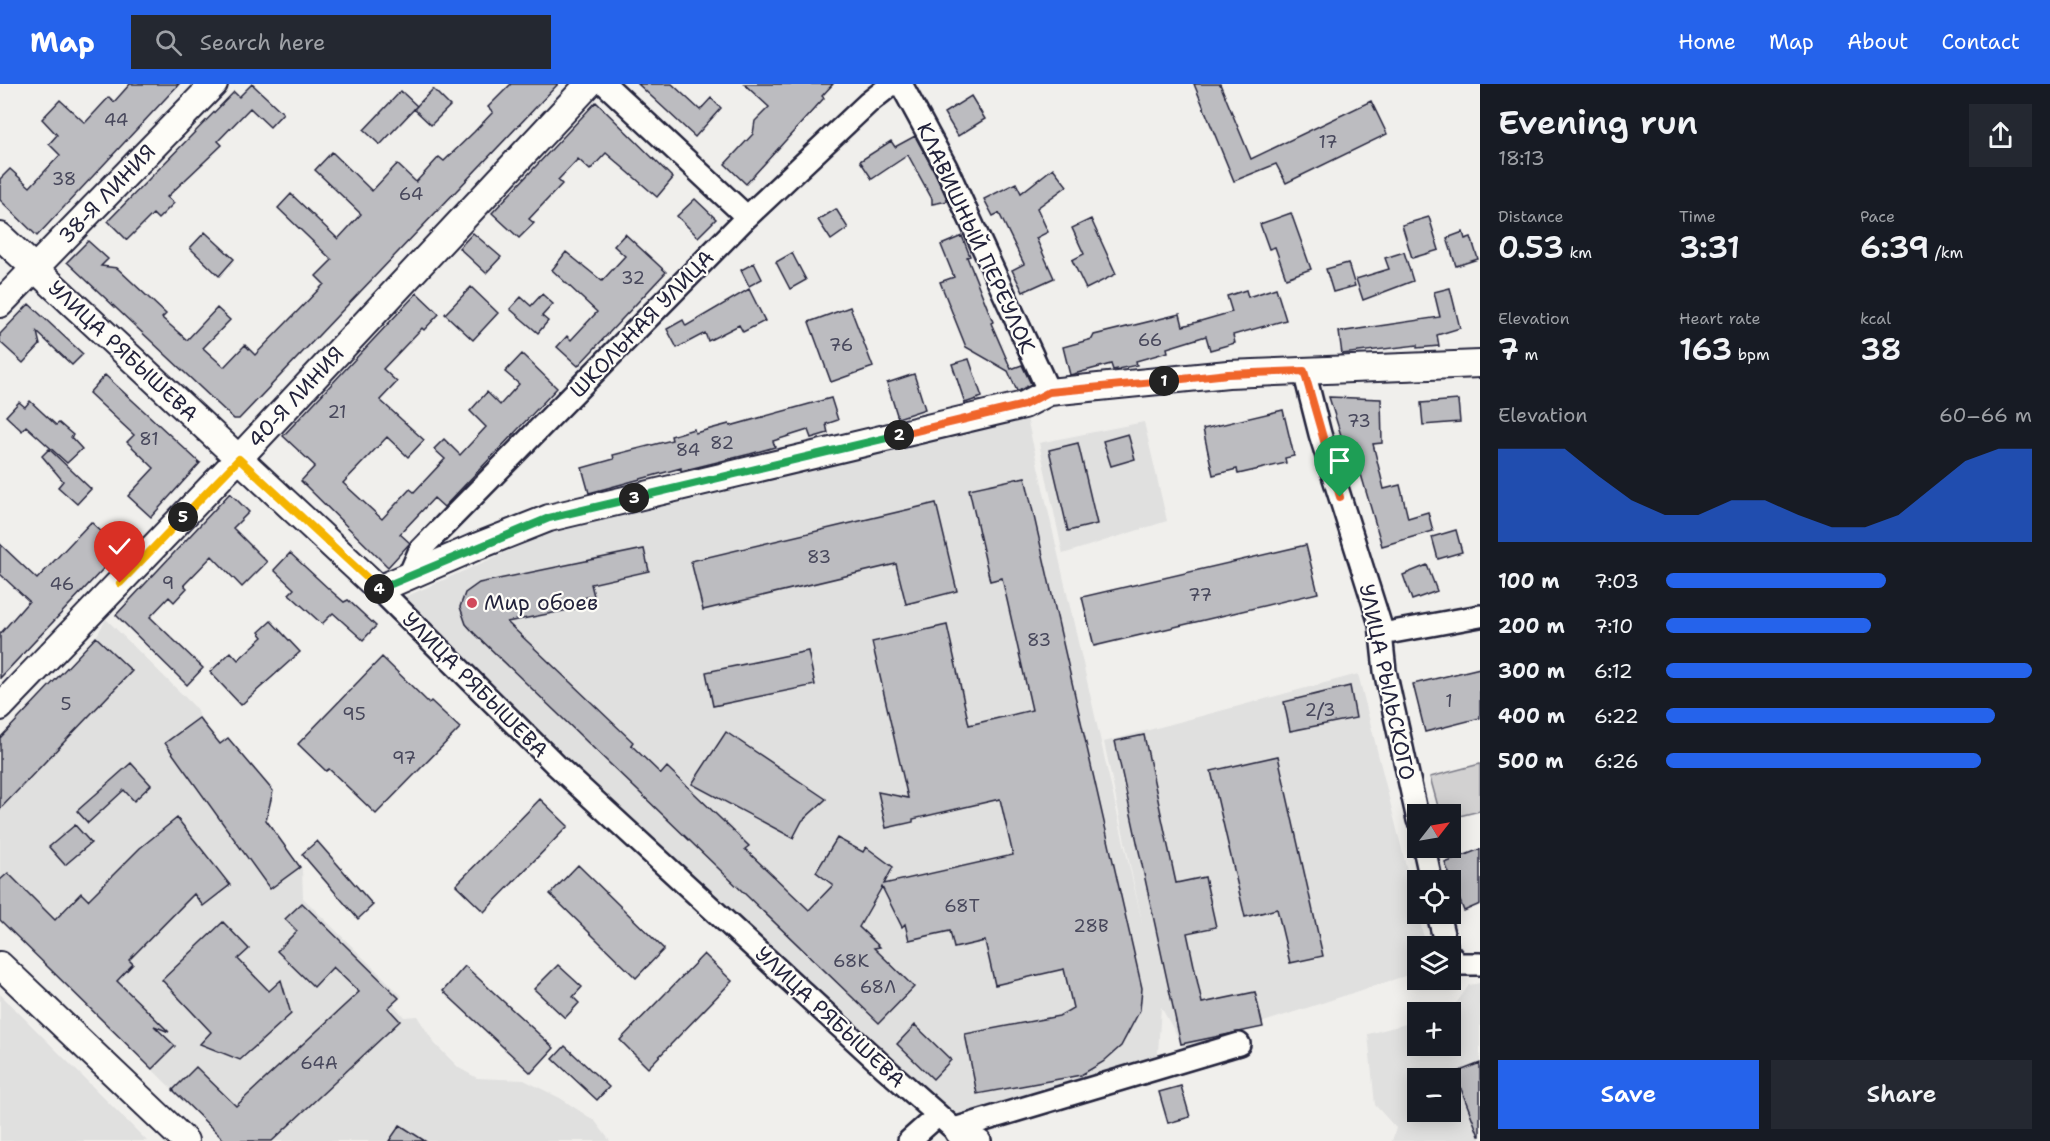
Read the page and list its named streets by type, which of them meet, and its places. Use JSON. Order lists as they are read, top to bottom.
{
  "streets": {
    "street": [
      "38-Я ЛИНИЯ",
      "КЛАВИШНЫЙ ПЕРЕУЛОК",
      "ШКОЛЬНАЯ УЛИЦА",
      "УЛИЦА РЯБЫШЕВА",
      "40-Я ЛИНИЯ",
      "УЛИЦА РЫЛЬСКОГО"
    ]
  },
  "crossings": [
    ["38-Я ЛИНИЯ", "УЛИЦА РЯБЫШЕВА"],
    ["УЛИЦА РЯБЫШЕВА", "40-Я ЛИНИЯ"]
  ],
  "places": ["Мир обоев"],
  "house_numbers": [
    "44",
    "17",
    "38",
    "64",
    "32",
    "66",
    "76",
    "21",
    "73",
    "81",
    "82",
    "84",
    "83",
    "9",
    "46",
    "77",
    "83",
    "1",
    "5",
    "2/3",
    "95",
    "97",
    "68Т",
    "28В",
    "68К",
    "68Л",
    "64А"
  ],
  "north": "top right",
  "page": {
    "header": "Map",
    "search": "Search here",
    "nav": [
      "Home",
      "Map",
      "About",
      "Contact"
    ],
    "heading": ["Evening run", "18:13"],
    "stats": [
      ["Distance", "0.53 km"],
      ["Time", "3:31"],
      ["Pace", "6:39 /km"],
      ["Elevation", "7 m"],
      ["Heart rate", "163 bpm"],
      ["kcal", "38"]
    ],
    "pins": [
      "1",
      "2",
      "3",
      "5",
      "4"
    ],
    "chart": ["Elevation", "60–66 m"],
    "list": [
      {
        "name": "100 m",
        "note": "7:03"
      },
      {
        "name": "200 m",
        "note": "7:10"
      },
      {
        "name": "300 m",
        "note": "6:12"
      },
      {
        "name": "400 m",
        "note": "6:22"
      },
      {
        "name": "500 m",
        "note": "6:26"
      }
    ],
    "map_buttons": ["+", "−"],
    "buttons": ["Save", "Share"]
  }
}
